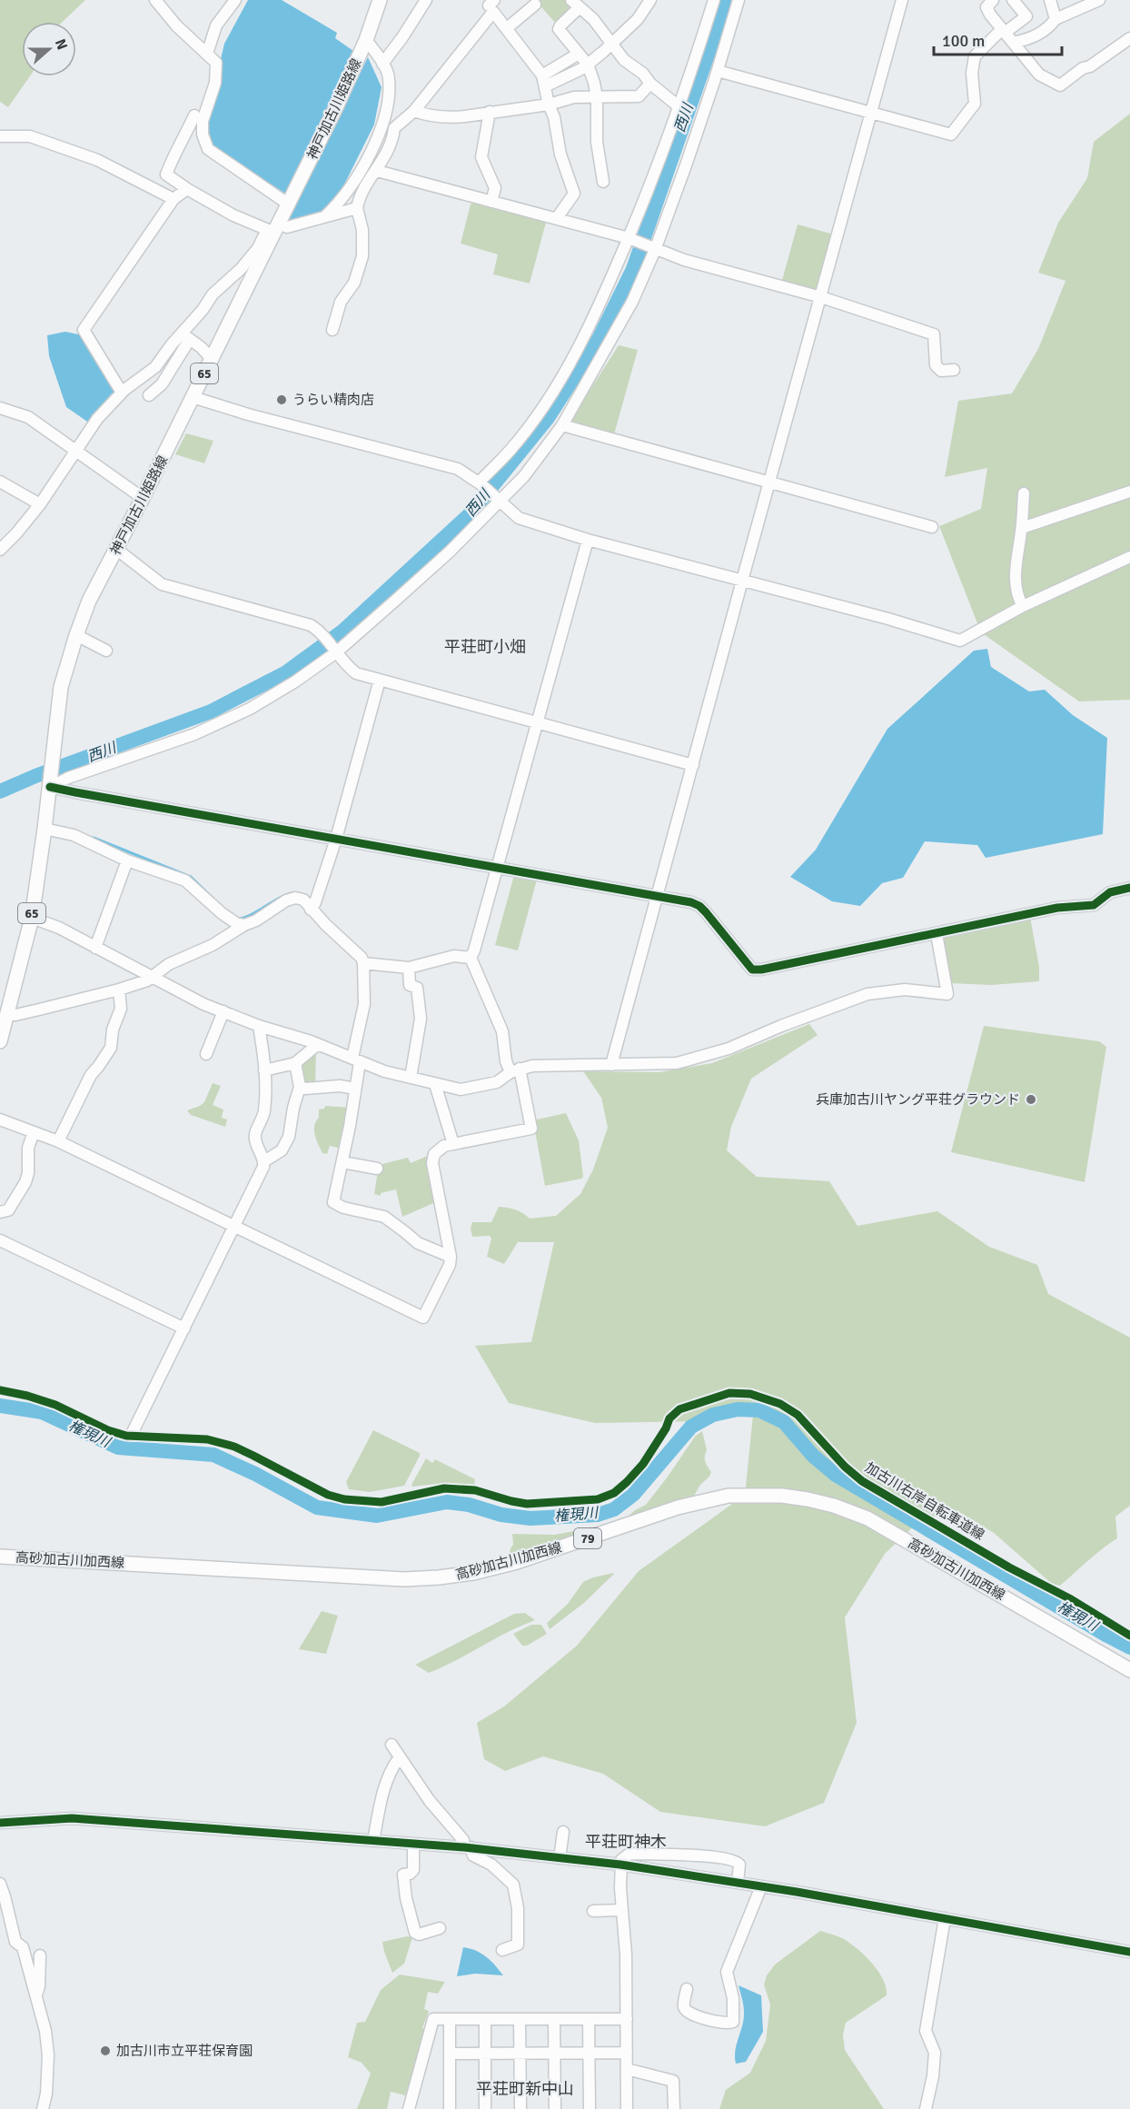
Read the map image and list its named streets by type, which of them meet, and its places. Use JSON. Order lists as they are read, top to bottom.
{
  "streets": {
    "main road": [
      "神戸加古川姫路線",
      "65",
      "79",
      "高砂加古川加西線"
    ],
    "cycle path": ["加古川右岸自転車道線"]
  },
  "districts": ["平荘町小畑", "平荘町神木", "平荘町新中山"],
  "water": ["西川", "権現川"],
  "places": ["うらい精肉店", "兵庫加古川ヤング平荘グラウンド", "加古川市立平荘保育園"],
  "scale_bar": "100 m",
  "north": "right"
}
